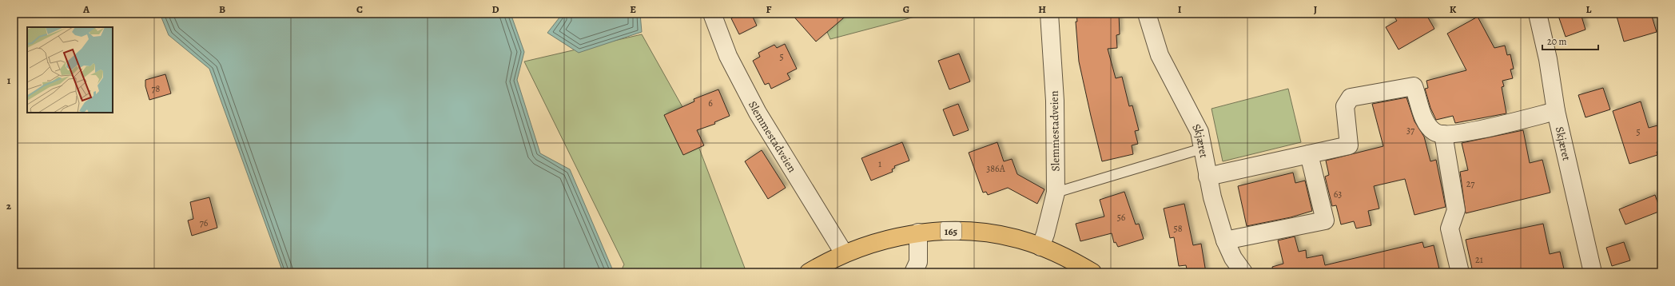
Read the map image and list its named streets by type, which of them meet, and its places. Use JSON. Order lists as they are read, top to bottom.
{
  "streets": {
    "main road": ["165"],
    "street": ["Slemmestadveien", "Skjæret"]
  },
  "crossings": [
    ["Slemmestadveien", "165"]
  ],
  "house_numbers": [
    "5",
    "78",
    "6",
    "37",
    "5",
    "1",
    "386A",
    "27",
    "63",
    "56",
    "76",
    "58",
    "21"
  ],
  "scale_bar": "20 m",
  "grid": {
    "columns": [
      "A",
      "B",
      "C",
      "D",
      "E",
      "F",
      "G",
      "H",
      "I",
      "J",
      "K",
      "L"
    ],
    "rows": ["1", "2"]
  }
}
